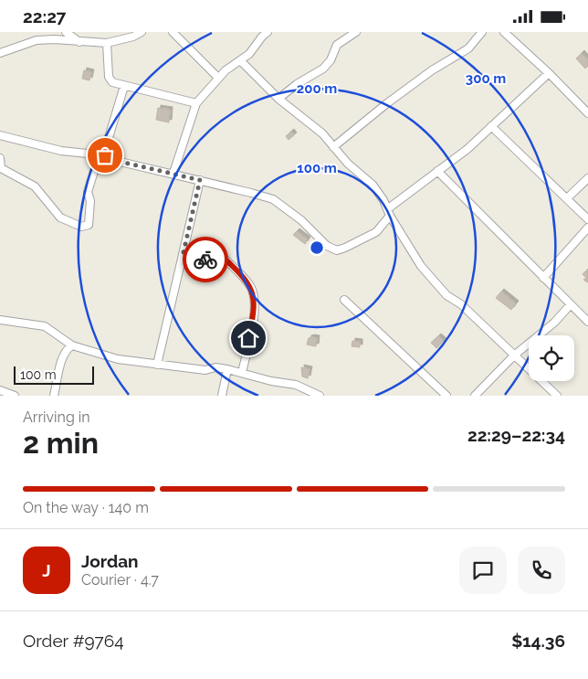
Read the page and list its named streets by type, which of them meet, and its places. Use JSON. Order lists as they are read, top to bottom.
{
  "scale_bar": "100 m",
  "page": {
    "status": "22:27",
    "scale": "100 m",
    "heading": ["2 min", "Arriving in", "22:29–22:34"],
    "panel": [
      "Jordan",
      "Courier · 4.7",
      "Order #9764",
      "$14.36"
    ],
    "bar": "On the way · 140 m",
    "round": "J"
  },
  "rings": ["300 m", "200 m", "100 m"]
}
